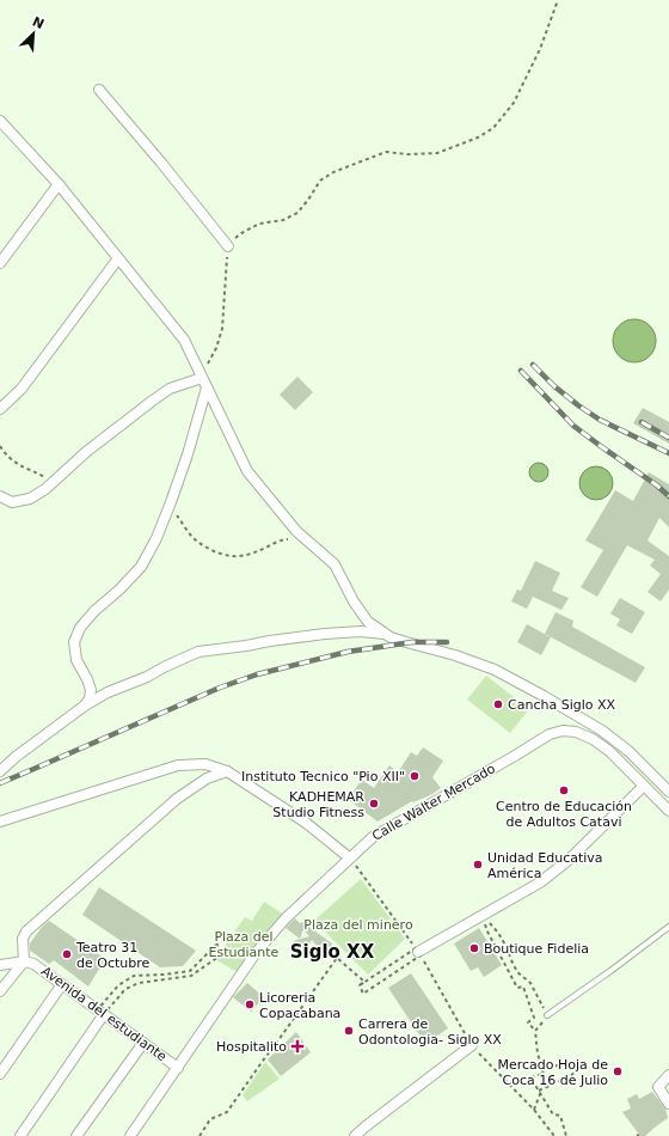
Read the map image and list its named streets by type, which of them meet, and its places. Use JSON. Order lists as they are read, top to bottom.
{
  "streets": {
    "street": ["Calle Walter Mercado", "Avenida del estudiante"]
  },
  "crossings": [
    ["Calle Walter Mercado", "Avenida del estudiante"]
  ],
  "districts": ["Siglo XX"],
  "parks": ["Plaza del minero", "Plaza del Estudiante"],
  "places": {
    "other": [
      "Cancha Siglo XX",
      "Instituto Tecnico \"Pio XII\"",
      "Centro de Educación de Adultos Catavi",
      "KADHEMAR Studio Fitness",
      "Unidad Educativa América",
      "Boutique Fidelia",
      "Teatro 31 de Octubre",
      "Licoreria Copacabana",
      "Carrera de Odontologia- Siglo XX",
      "Mercado Hoja de Coca 16 de Julio"
    ],
    "health": ["Hospitalito"]
  },
  "north": "top right"
}
